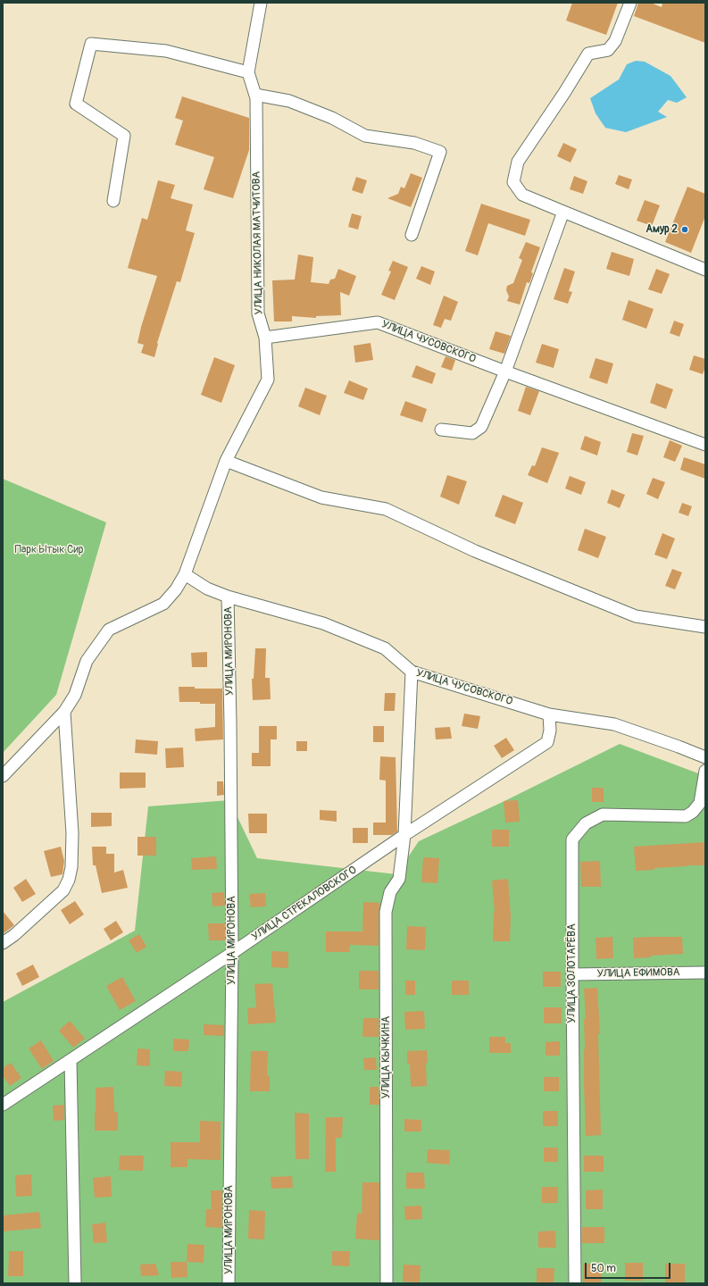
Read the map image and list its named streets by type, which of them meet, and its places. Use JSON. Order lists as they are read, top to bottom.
{
  "streets": {
    "street": [
      "УЛИЦА НИКОЛАЯ МАТЧИТОВА",
      "УЛИЦА ЧУСОВСКОГО",
      "УЛИЦА МИРОНОВА",
      "УЛИЦА СТРЕКАЛОВСКОГО",
      "УЛИЦА ЗОЛОТАРЁВА",
      "УЛИЦА ЕФИМОВА",
      "УЛИЦА КЫЧКИНА"
    ]
  },
  "crossings": [
    ["УЛИЦА НИКОЛАЯ МАТЧИТОВА", "УЛИЦА ЧУСОВСКОГО"],
    ["УЛИЦА ЧУСОВСКОГО", "УЛИЦА МИРОНОВА"],
    ["УЛИЦА ЧУСОВСКОГО", "УЛИЦА СТРЕКАЛОВСКОГО"],
    ["УЛИЦА ЧУСОВСКОГО", "УЛИЦА КЫЧКИНА"],
    ["УЛИЦА МИРОНОВА", "УЛИЦА СТРЕКАЛОВСКОГО"],
    ["УЛИЦА СТРЕКАЛОВСКОГО", "УЛИЦА КЫЧКИНА"],
    ["УЛИЦА ЗОЛОТАРЁВА", "УЛИЦА ЕФИМОВА"]
  ],
  "parks": ["Парк Ытык Сир"],
  "places": ["Амур 2"],
  "scale_bar": "50 m"
}
